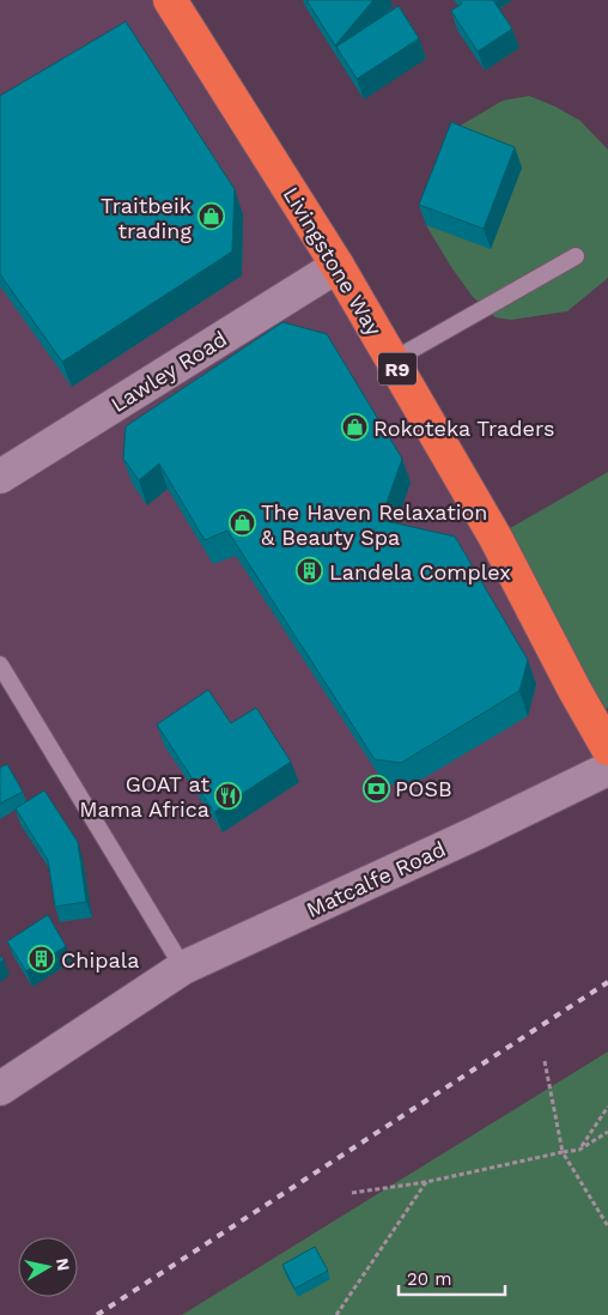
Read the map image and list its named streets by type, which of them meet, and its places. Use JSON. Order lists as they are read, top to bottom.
{
  "streets": {
    "highway": ["Livingstone Way", "R9"],
    "street": ["Lawley Road", "Matcalfe Road"]
  },
  "crossings": [
    ["Livingstone Way", "Lawley Road"]
  ],
  "places": {
    "shop": ["Traitbeik trading", "Rokoteka Traders", "The Haven Relaxation & Beauty Spa"],
    "building": ["Landela Complex", "Chipala"],
    "bank": ["POSB"],
    "restaurant": ["GOAT at Mama Africa"]
  },
  "scale_bar": "20 m",
  "north": "right"
}
